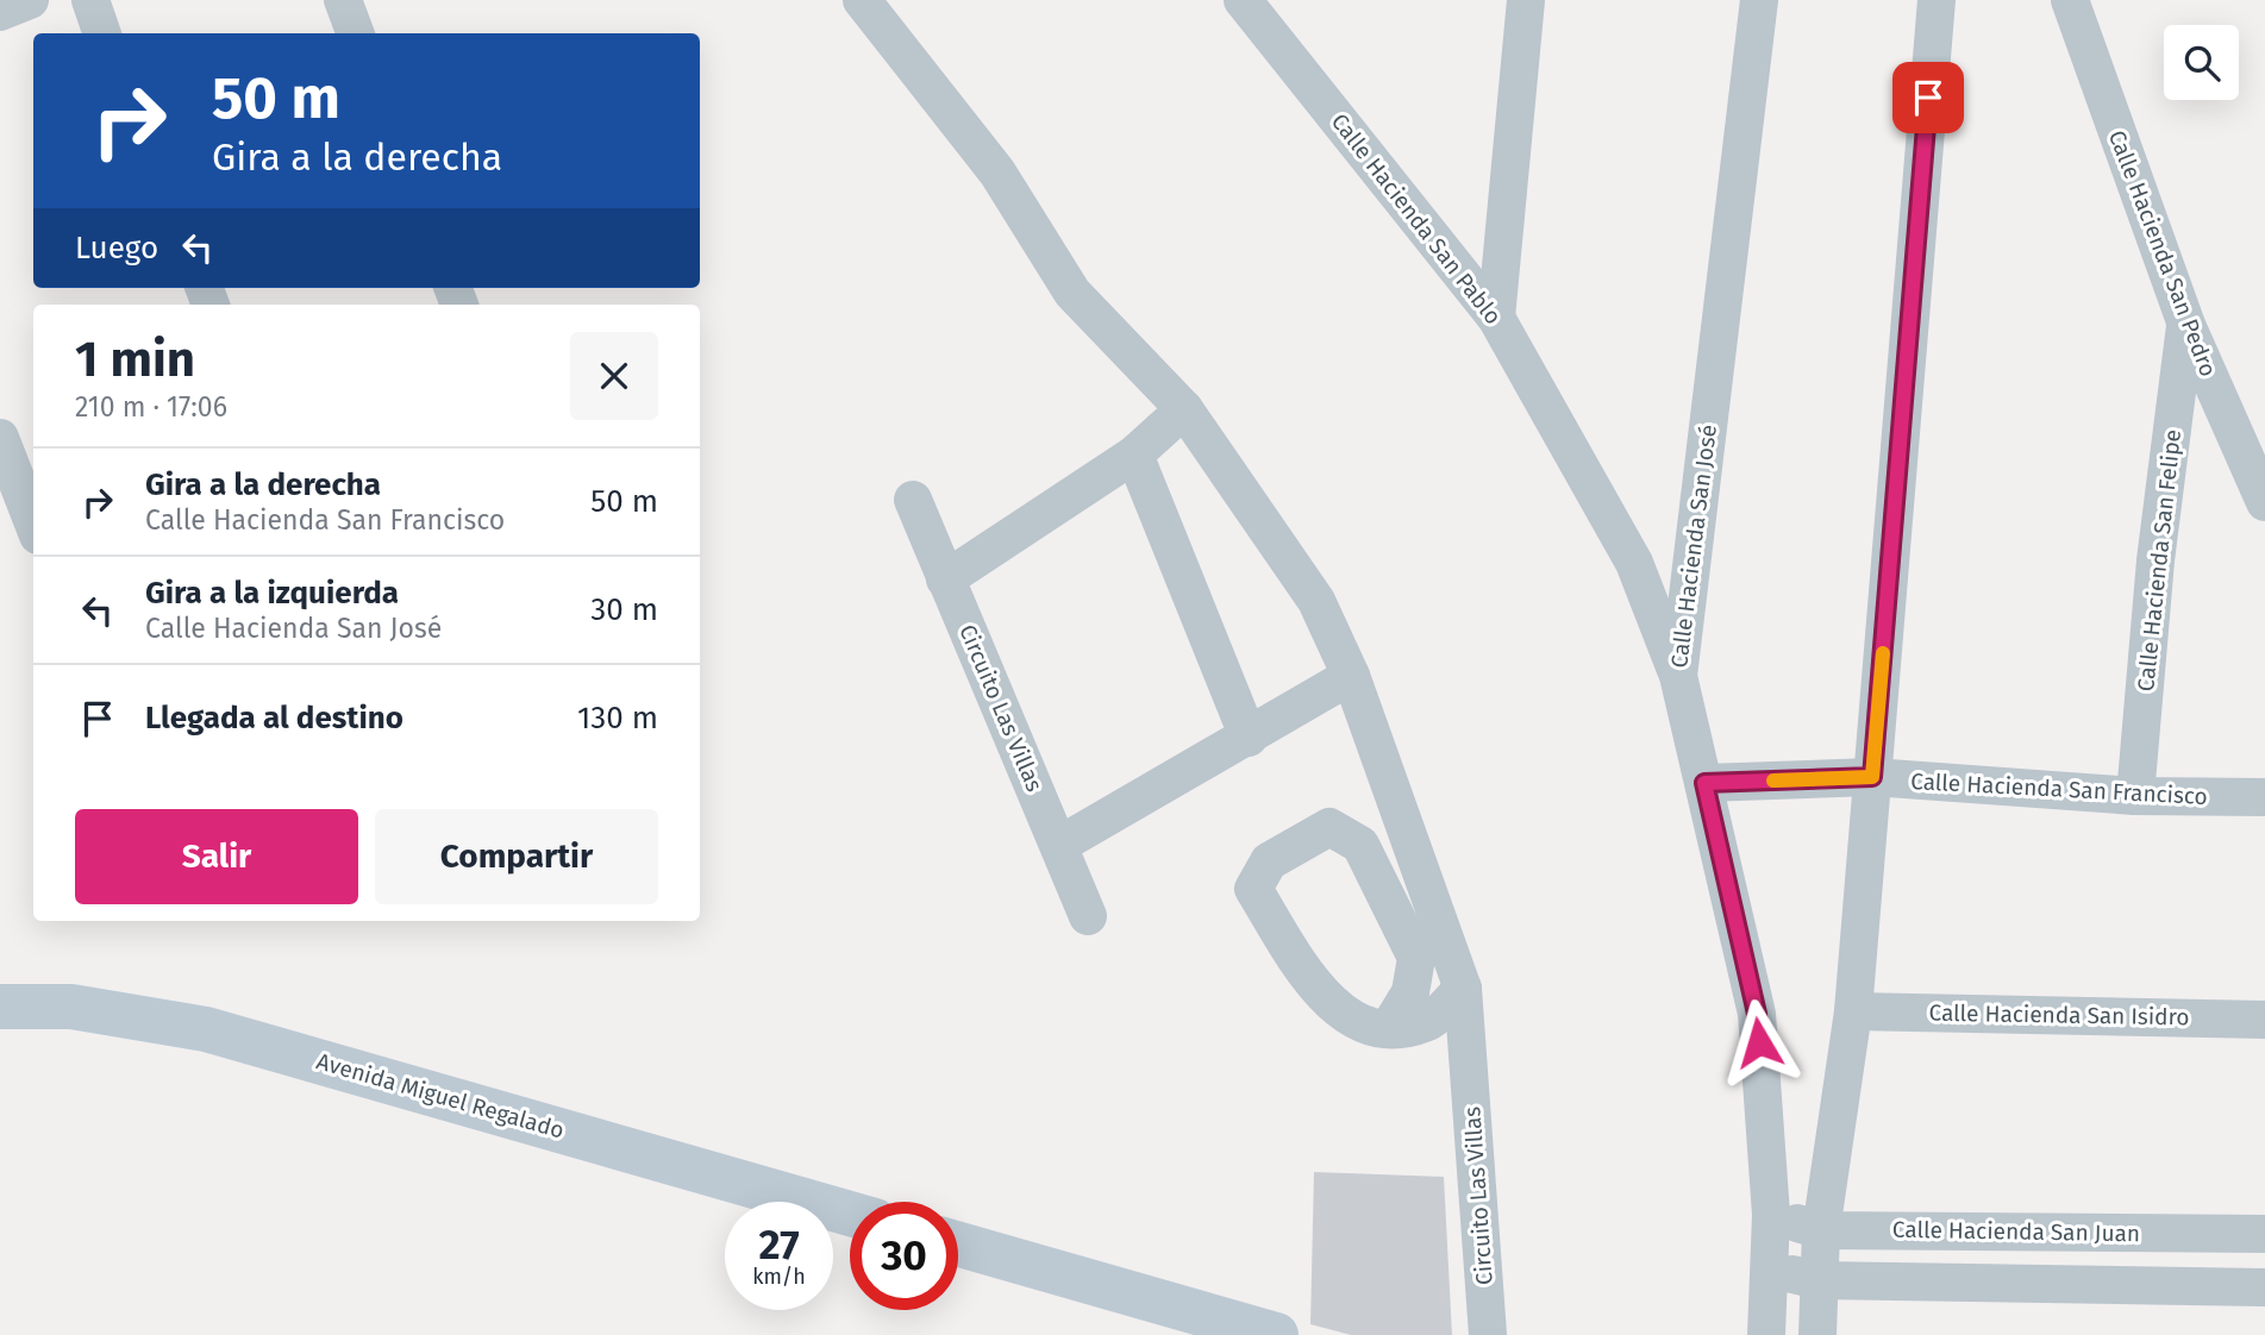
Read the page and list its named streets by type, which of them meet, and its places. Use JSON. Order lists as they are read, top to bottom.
{
  "streets": {
    "street": [
      "Calle Hacienda San Pablo",
      "Calle Hacienda San Pedro",
      "Calle Hacienda San José",
      "Calle Hacienda San Felipe",
      "Circuito Las Villas",
      "Calle Hacienda San Francisco",
      "Calle Hacienda San Isidro",
      "Avenida Miguel Regalado",
      "Calle Hacienda San Juan"
    ]
  },
  "crossings": [
    ["Calle Hacienda San Pablo", "Calle Hacienda San José"],
    ["Calle Hacienda San Pedro", "Calle Hacienda San Felipe"],
    ["Calle Hacienda San José", "Calle Hacienda San Francisco"],
    ["Calle Hacienda San José", "Calle Hacienda San Juan"],
    ["Calle Hacienda San Felipe", "Calle Hacienda San Francisco"]
  ],
  "page": {
    "turn": ["50 m", "Gira a la derecha"],
    "then": "Luego",
    "heading": ["1 min", "210 m · 17:06"],
    "list": [
      {
        "name": "Gira a la derecha",
        "note": "Calle Hacienda San Francisco",
        "value": "50 m"
      },
      {
        "name": "Gira a la izquierda",
        "note": "Calle Hacienda San José",
        "value": "30 m"
      },
      {
        "name": "Llegada al destino",
        "value": "130 m"
      }
    ],
    "buttons": ["Salir", "Compartir"],
    "speed": "27 km/h",
    "limit": "30"
  }
}
